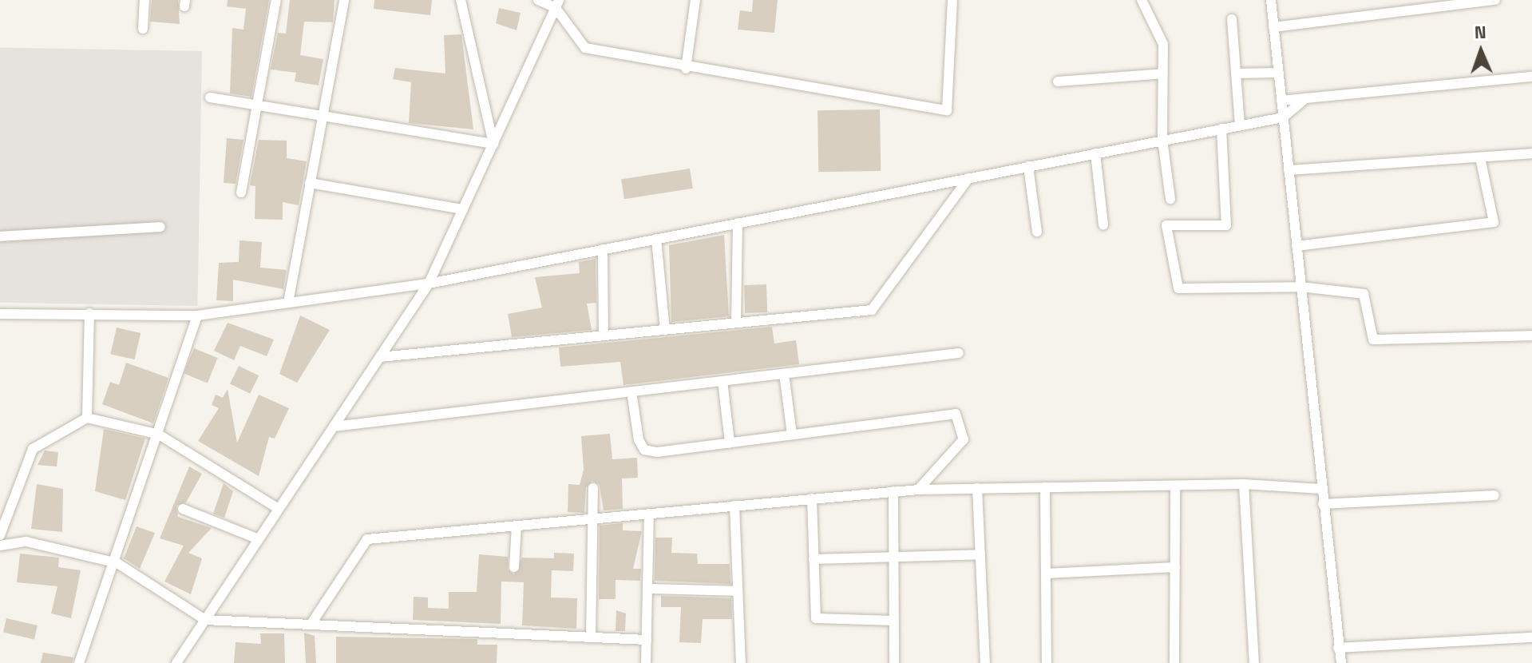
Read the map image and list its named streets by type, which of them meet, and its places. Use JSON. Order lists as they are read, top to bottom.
{
  "north": "top"
}
